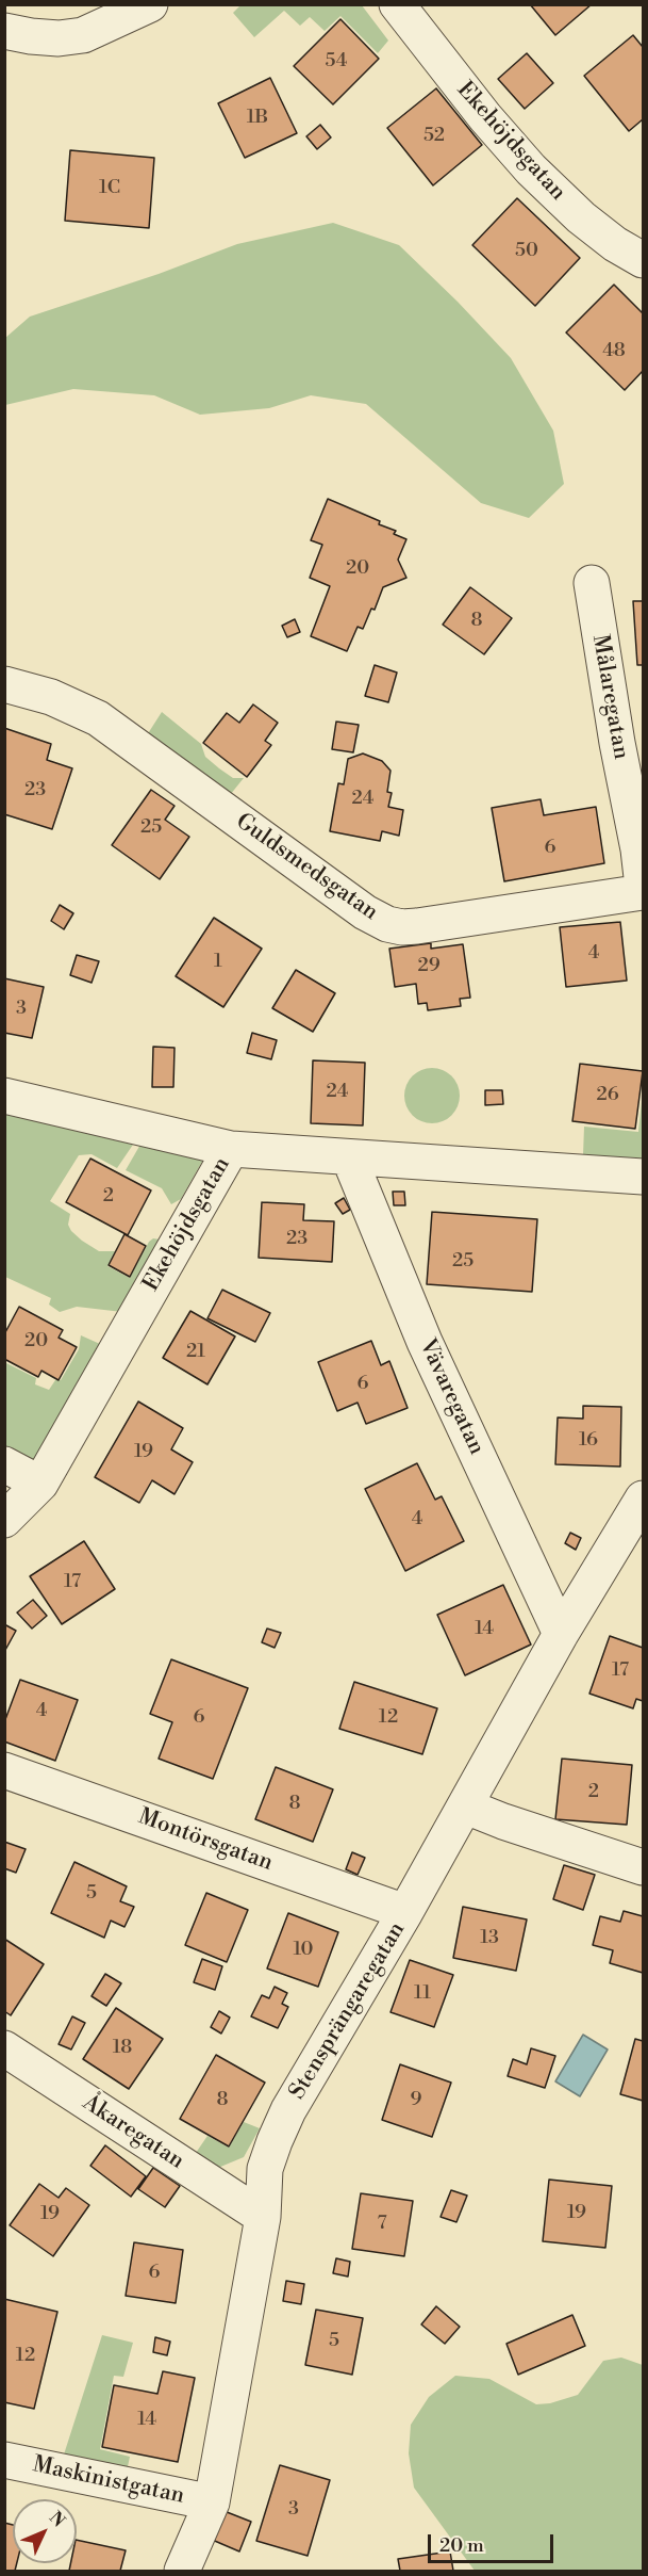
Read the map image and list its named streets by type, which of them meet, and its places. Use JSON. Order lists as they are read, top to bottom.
{
  "streets": {
    "street": [
      "Ekehöjdsgatan",
      "Målaregatan",
      "Guldsmedsgatan",
      "Vävaregatan",
      "Montörsgatan",
      "Stensprängaregatan",
      "Åkaregatan",
      "Maskinistgatan"
    ]
  },
  "crossings": [
    ["Ekehöjdsgatan", "Vävaregatan"],
    ["Målaregatan", "Guldsmedsgatan"],
    ["Vävaregatan", "Stensprängaregatan"],
    ["Montörsgatan", "Stensprängaregatan"],
    ["Stensprängaregatan", "Åkaregatan"],
    ["Stensprängaregatan", "Maskinistgatan"]
  ],
  "house_numbers": [
    "54",
    "1B",
    "52",
    "1C",
    "50",
    "48",
    "20",
    "8",
    "23",
    "24",
    "25",
    "6",
    "4",
    "1",
    "29",
    "3",
    "24",
    "26",
    "2",
    "23",
    "25",
    "20",
    "21",
    "6",
    "16",
    "19",
    "4",
    "17",
    "14",
    "17",
    "4",
    "6",
    "12",
    "2",
    "8",
    "5",
    "13",
    "10",
    "11",
    "18",
    "8",
    "9",
    "19",
    "19",
    "7",
    "6",
    "5",
    "12",
    "14",
    "3"
  ],
  "scale_bar": "20 m",
  "north": "top right"
}
